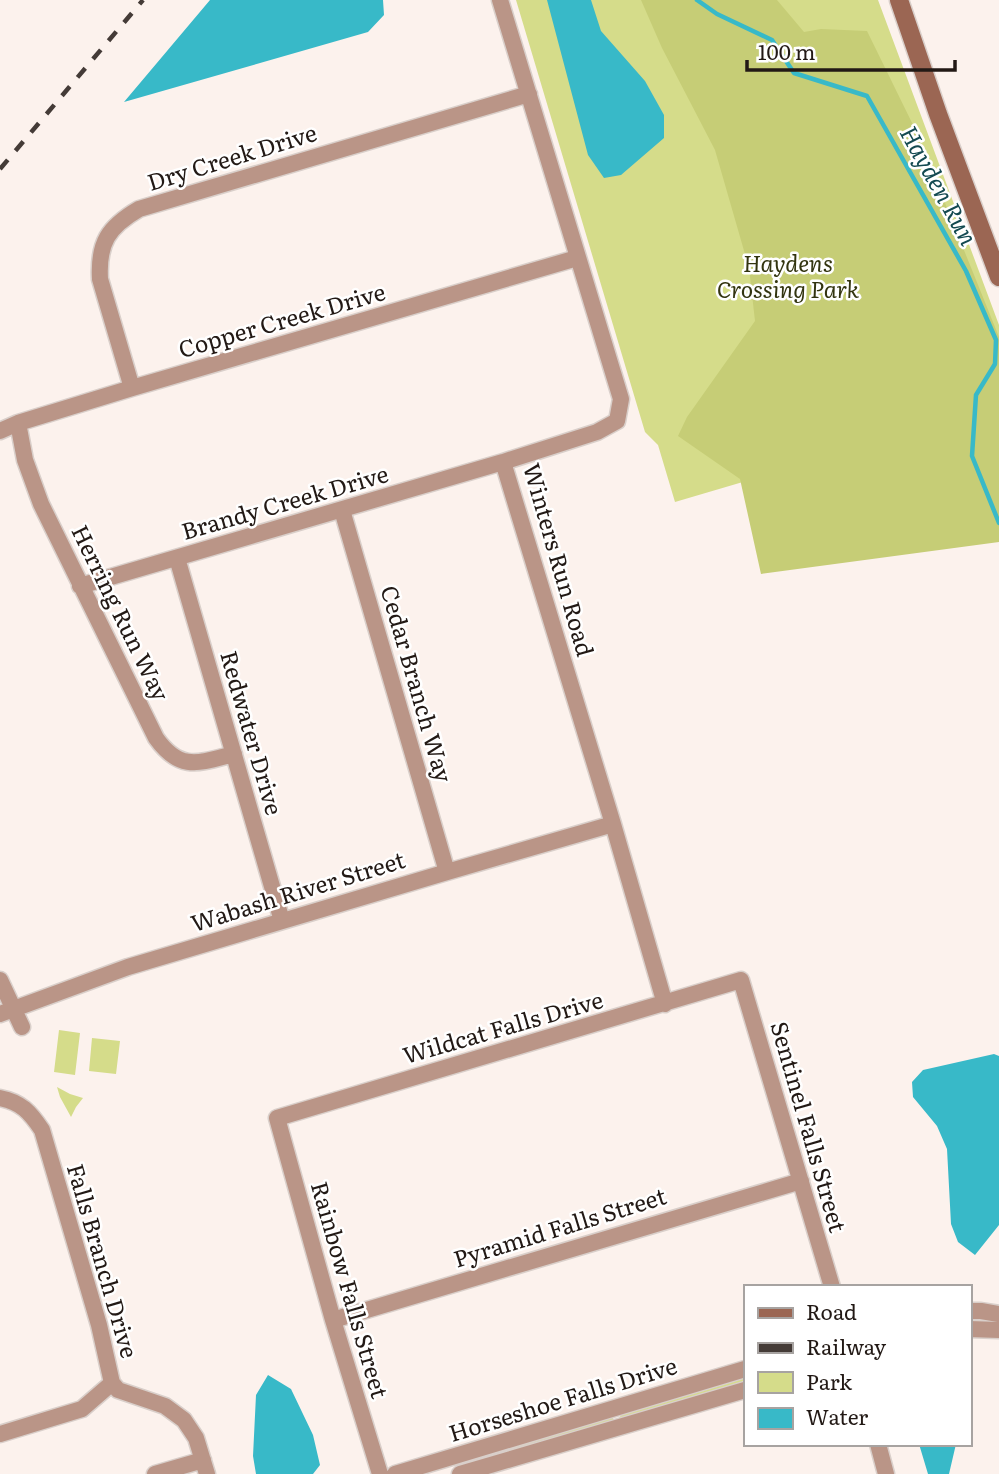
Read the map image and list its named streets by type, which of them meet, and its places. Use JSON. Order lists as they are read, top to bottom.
{
  "streets": {
    "street": [
      "Dry Creek Drive",
      "Copper Creek Drive",
      "Brandy Creek Drive",
      "Winters Run Road",
      "Herring Run Way",
      "Cedar Branch Way",
      "Redwater Drive",
      "Wabash River Street",
      "Wildcat Falls Drive",
      "Sentinel Falls Street",
      "Pyramid Falls Street",
      "Falls Branch Drive",
      "Rainbow Falls Street",
      "Horseshoe Falls Drive"
    ]
  },
  "crossings": [
    ["Dry Creek Drive", "Copper Creek Drive"],
    ["Dry Creek Drive", "Winters Run Road"],
    ["Copper Creek Drive", "Winters Run Road"],
    ["Copper Creek Drive", "Herring Run Way"],
    ["Brandy Creek Drive", "Winters Run Road"],
    ["Brandy Creek Drive", "Herring Run Way"],
    ["Brandy Creek Drive", "Cedar Branch Way"],
    ["Brandy Creek Drive", "Redwater Drive"],
    ["Winters Run Road", "Wabash River Street"],
    ["Winters Run Road", "Wildcat Falls Drive"],
    ["Herring Run Way", "Redwater Drive"],
    ["Cedar Branch Way", "Wabash River Street"],
    ["Redwater Drive", "Wabash River Street"],
    ["Wildcat Falls Drive", "Sentinel Falls Street"],
    ["Wildcat Falls Drive", "Rainbow Falls Street"],
    ["Sentinel Falls Street", "Pyramid Falls Street"],
    ["Pyramid Falls Street", "Rainbow Falls Street"]
  ],
  "water": ["Hayden Run"],
  "parks": ["Haydens Crossing Park"],
  "legend": [
    "Road",
    "Railway",
    "Park",
    "Water"
  ],
  "scale_bar": "100 m"
}
